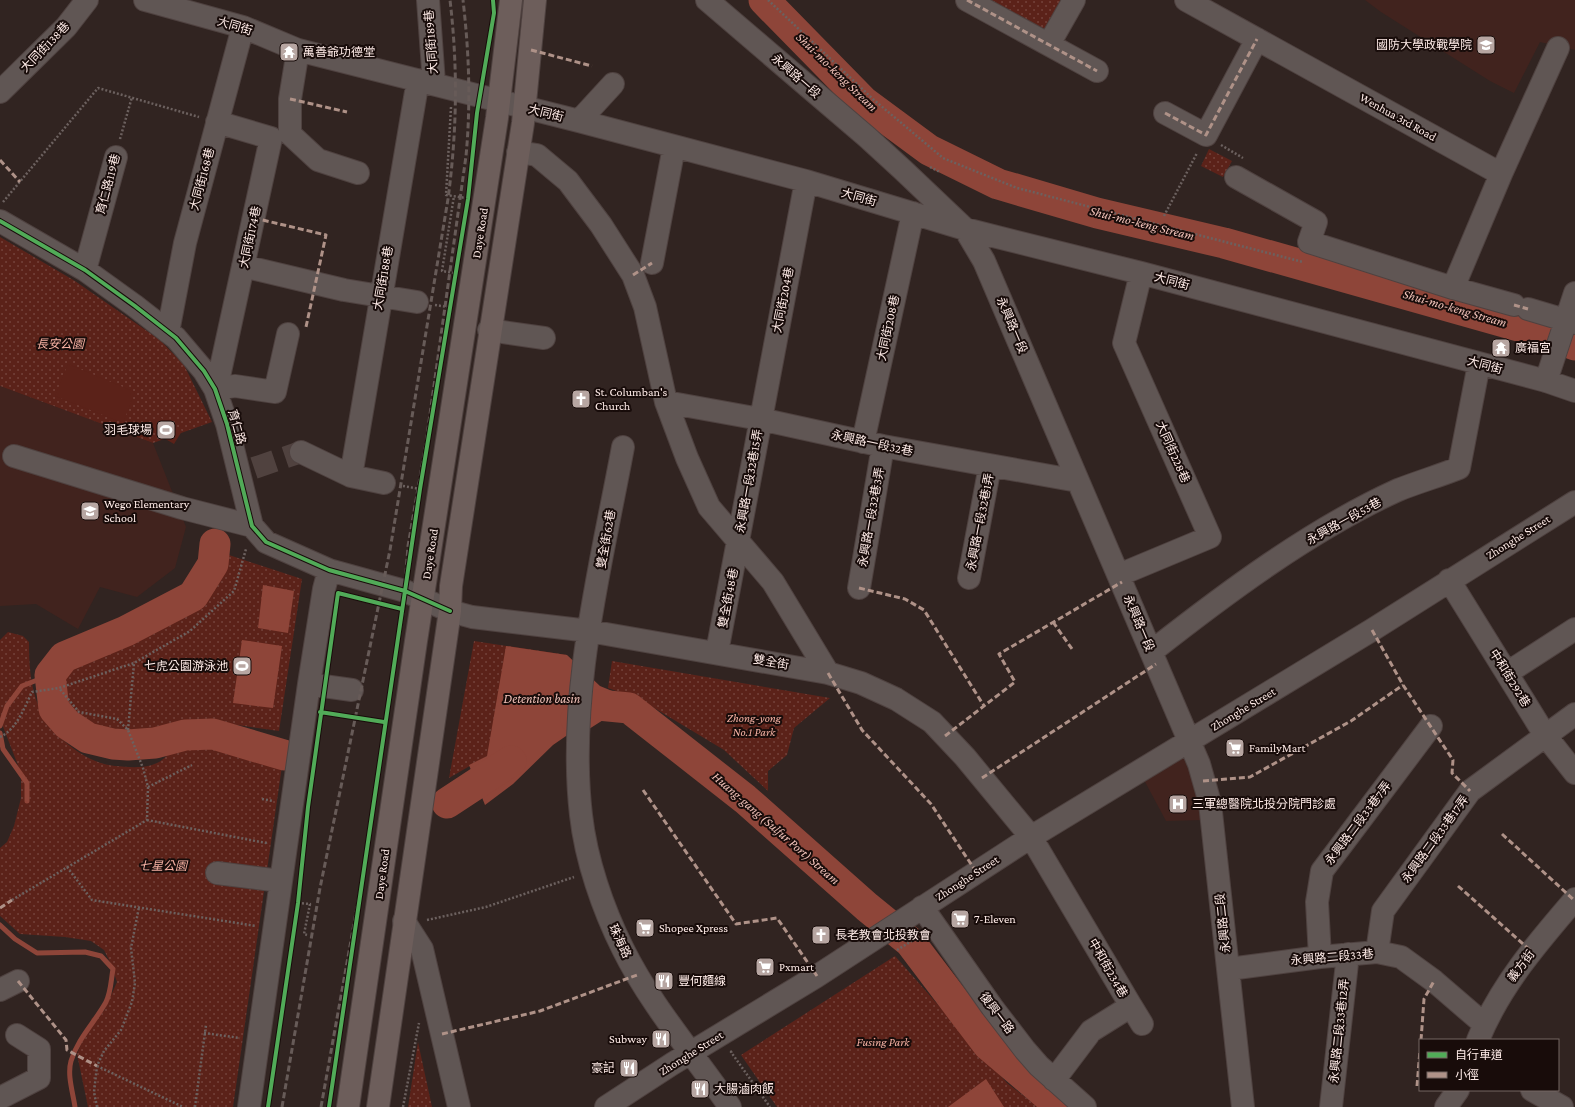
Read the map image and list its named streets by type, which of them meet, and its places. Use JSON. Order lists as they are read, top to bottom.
{
  "streets": {
    "main road": ["Daye Road"],
    "street": [
      "大同街",
      "大同街189巷",
      "大同街138巷",
      "永興路一段",
      "Wenhua 3rd Road",
      "大同街168巷",
      "育仁路119巷",
      "大同街174巷",
      "大同街188巷",
      "大同街204巷",
      "大同街208巷",
      "育仁路",
      "永興路一段32巷",
      "大同街228巷",
      "永興路一段32巷15弄",
      "永興路一段32巷3弄",
      "永興路一段53巷",
      "永興路一段32巷1弄",
      "Zhonghe Street",
      "雙全街62巷",
      "雙全街48巷",
      "雙全街",
      "中和街292巷",
      "永興路二段33巷7弄",
      "永興路二段33巷17弄",
      "永興路二段",
      "珠海路",
      "永興路二段33巷",
      "義方街",
      "中和街234巷",
      "復興一路",
      "永興路二段33巷12弄"
    ]
  },
  "crossings": [
    ["大同街", "大同街189巷"],
    ["大同街", "永興路一段"],
    ["大同街", "大同街168巷"],
    ["大同街", "Daye Road"],
    ["大同街", "大同街188巷"],
    ["大同街", "大同街204巷"],
    ["大同街", "大同街208巷"],
    ["大同街", "大同街228巷"],
    ["大同街", "永興路一段53巷"],
    ["大同街189巷", "大同街188巷"],
    ["永興路一段", "永興路一段32巷"],
    ["永興路一段", "大同街228巷"],
    ["永興路一段", "永興路一段53巷"],
    ["永興路一段", "Zhonghe Street"],
    ["永興路一段", "永興路二段"],
    ["大同街168巷", "大同街174巷"],
    ["大同街168巷", "育仁路"],
    ["育仁路119巷", "育仁路"],
    ["Daye Road", "育仁路"],
    ["Daye Road", "雙全街"],
    ["大同街174巷", "育仁路"],
    ["大同街204巷", "永興路一段32巷"],
    ["大同街204巷", "永興路一段32巷15弄"],
    ["大同街208巷", "永興路一段32巷"],
    ["大同街208巷", "永興路一段32巷3弄"],
    ["育仁路", "雙全街"],
    ["永興路一段32巷", "永興路一段32巷15弄"],
    ["永興路一段32巷", "永興路一段32巷3弄"],
    ["永興路一段32巷", "永興路一段32巷1弄"],
    ["永興路一段32巷15弄", "雙全街48巷"],
    ["Zhonghe Street", "雙全街"],
    ["Zhonghe Street", "中和街292巷"],
    ["Zhonghe Street", "永興路二段"],
    ["Zhonghe Street", "珠海路"],
    ["Zhonghe Street", "中和街234巷"],
    ["Zhonghe Street", "復興一路"],
    ["雙全街62巷", "雙全街"],
    ["雙全街62巷", "珠海路"],
    ["雙全街48巷", "雙全街"],
    ["雙全街", "珠海路"],
    ["雙全街", "中和街234巷"],
    ["中和街292巷", "永興路二段33巷17弄"],
    ["永興路二段33巷7弄", "永興路二段33巷"],
    ["永興路二段33巷17弄", "永興路二段33巷"],
    ["永興路二段", "永興路二段33巷"],
    ["永興路二段33巷", "義方街"],
    ["永興路二段33巷", "永興路二段33巷12弄"],
    ["中和街234巷", "復興一路"]
  ],
  "water": ["Shui-mo-keng Stream", "Detention basin", "Huang-gang (Sulfur Port) Stream"],
  "parks": [
    "長安公園",
    "Zhong-yong No.1 Park",
    "七星公園",
    "Fusing Park"
  ],
  "places": {
    "school or university": ["國防大學政戰學院", "Wego Elementary School"],
    "temple": ["萬善爺功德堂", "廣福宮"],
    "church": ["St. Columban's Church", "長老教會北投教會"],
    "sports": ["羽毛球場", "七虎公園游泳池"],
    "supermarket": [
      "FamilyMart",
      "7-Eleven",
      "Shopee Xpress",
      "Pxmart"
    ],
    "hospital": ["三軍總醫院北投分院門診處"],
    "restaurant": [
      "豐何麵線",
      "Subway",
      "豪記",
      "大腸滷肉飯"
    ]
  },
  "legend": ["自行車道", "小徑"]
}
